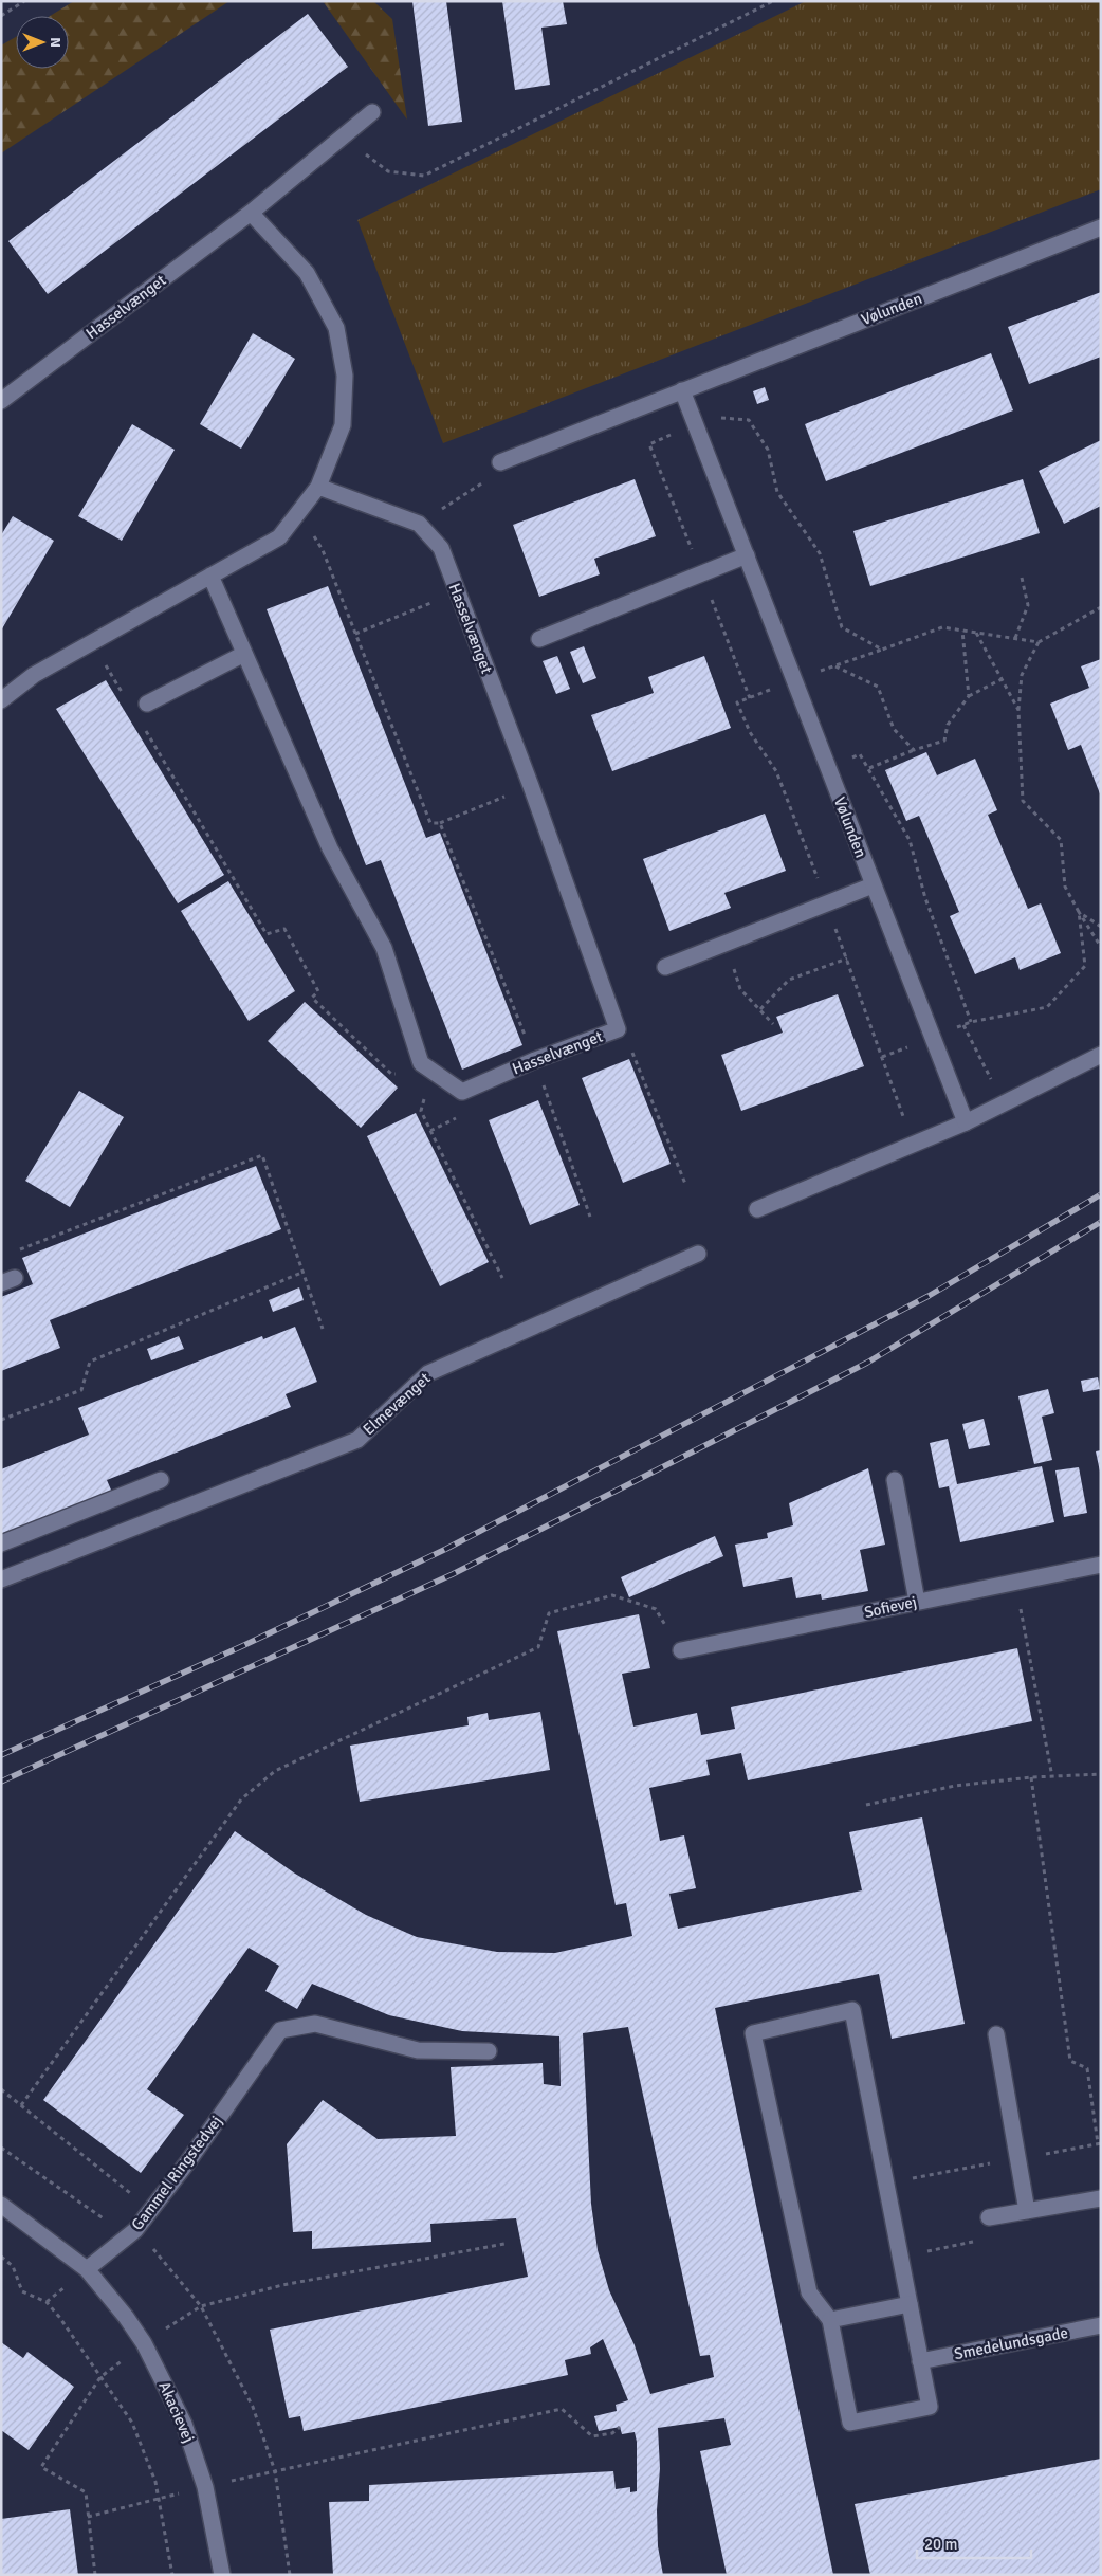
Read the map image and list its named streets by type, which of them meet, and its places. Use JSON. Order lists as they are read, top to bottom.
{
  "streets": {
    "street": [
      "Hasselvænget",
      "Vølunden",
      "Elmevænget",
      "Sofievej",
      "Gammel Ringstedvej",
      "Smedelundsgade",
      "Akacievej"
    ]
  },
  "crossings": [
    ["Gammel Ringstedvej", "Akacievej"]
  ],
  "scale_bar": "20 m",
  "north": "right"
}
